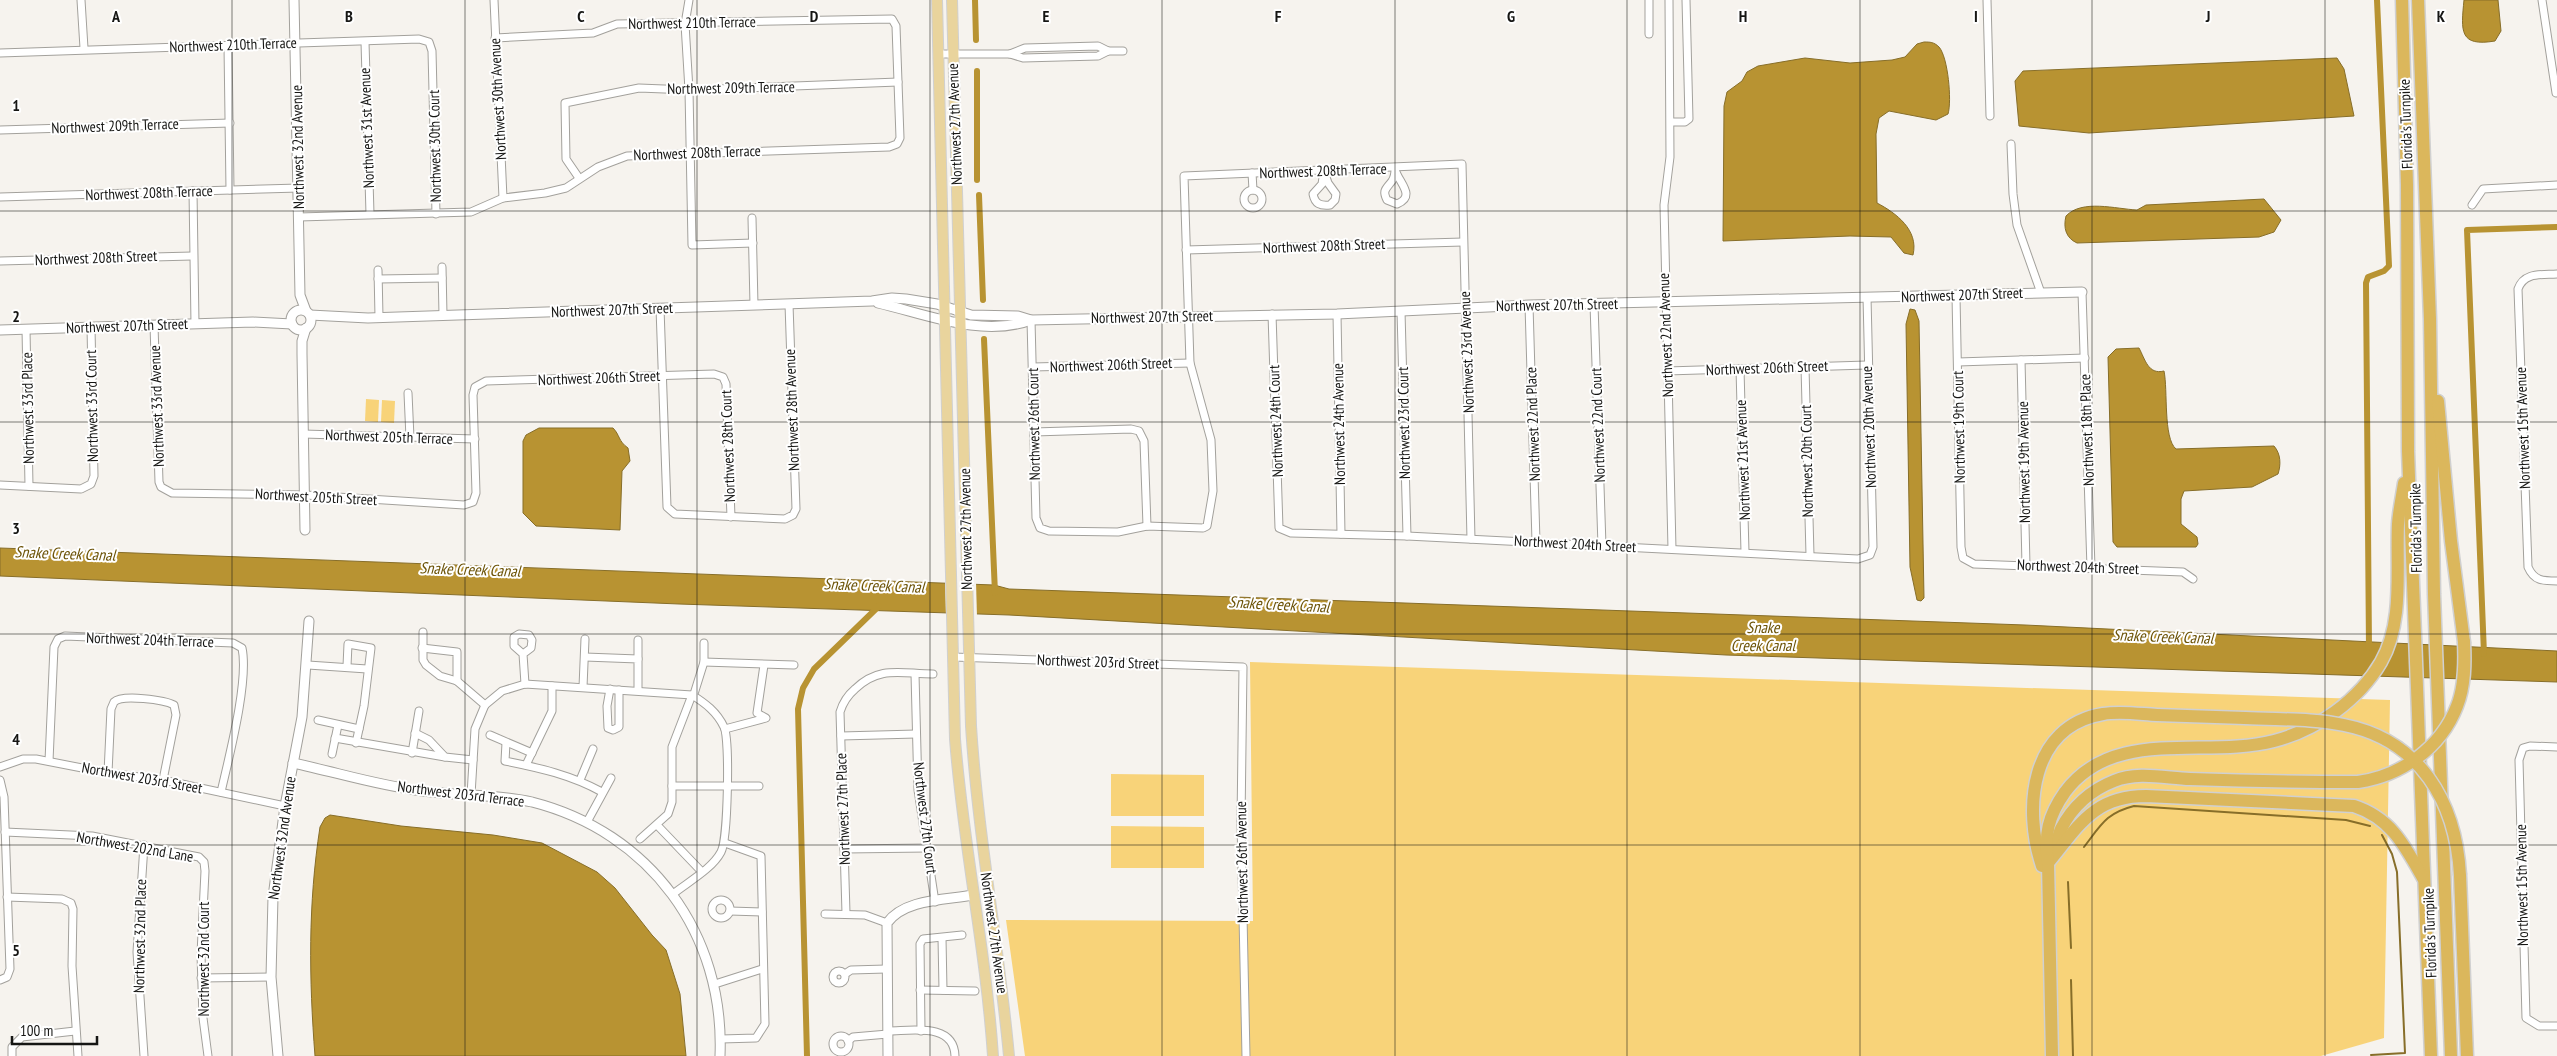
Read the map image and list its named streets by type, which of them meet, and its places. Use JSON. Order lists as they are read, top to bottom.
{
  "streets": {
    "highway": ["Florida's Turnpike"],
    "main road": ["Northwest 27th Avenue"],
    "street": [
      "Northwest 210th Terrace",
      "Northwest 209th Terrace",
      "Northwest 30th Avenue",
      "Northwest 31st Avenue",
      "Northwest 30th Court",
      "Northwest 32nd Avenue",
      "Northwest 208th Terrace",
      "Northwest 208th Street",
      "Northwest 207th Street",
      "Northwest 22nd Avenue",
      "Northwest 23rd Avenue",
      "Northwest 206th Street",
      "Northwest 33rd Court",
      "Northwest 33rd Avenue",
      "Northwest 33rd Place",
      "Northwest 28th Avenue",
      "Northwest 24th Court",
      "Northwest 23rd Court",
      "Northwest 26th Court",
      "Northwest 24th Avenue",
      "Northwest 22nd Place",
      "Northwest 22nd Court",
      "Northwest 20th Avenue",
      "Northwest 19th Court",
      "Northwest 15th Avenue",
      "Northwest 18th Place",
      "Northwest 205th Terrace",
      "Northwest 28th Court",
      "Northwest 21st Avenue",
      "Northwest 20th Court",
      "Northwest 19th Avenue",
      "Northwest 205th Street",
      "Northwest 204th Street",
      "Northwest 204th Terrace",
      "Northwest 203rd Street",
      "Northwest 203rd Terrace",
      "Northwest 27th Place",
      "Northwest 27th Court",
      "Northwest 202nd Lane",
      "Northwest 26th Avenue",
      "Northwest 32nd Place",
      "Northwest 32nd Court"
    ]
  },
  "crossings": [
    ["Northwest 210th Terrace", "Northwest 209th Terrace"],
    ["Northwest 210th Terrace", "Northwest 30th Avenue"],
    ["Northwest 210th Terrace", "Northwest 31st Avenue"],
    ["Northwest 210th Terrace", "Northwest 30th Court"],
    ["Northwest 210th Terrace", "Northwest 32nd Avenue"],
    ["Northwest 210th Terrace", "Northwest 208th Terrace"],
    ["Northwest 209th Terrace", "Northwest 208th Terrace"],
    ["Northwest 30th Avenue", "Northwest 208th Terrace"],
    ["Northwest 27th Avenue", "Northwest 207th Street"],
    ["Northwest 27th Avenue", "Northwest 203rd Street"],
    ["Northwest 31st Avenue", "Northwest 208th Terrace"],
    ["Northwest 30th Court", "Northwest 208th Terrace"],
    ["Northwest 32nd Avenue", "Northwest 208th Terrace"],
    ["Northwest 32nd Avenue", "Northwest 207th Street"],
    ["Northwest 32nd Avenue", "Northwest 203rd Street"],
    ["Northwest 32nd Avenue", "Northwest 203rd Terrace"],
    ["Northwest 208th Terrace", "Northwest 208th Street"],
    ["Northwest 208th Terrace", "Northwest 23rd Avenue"],
    ["Northwest 208th Street", "Northwest 23rd Avenue"],
    ["Northwest 207th Street", "Northwest 22nd Avenue"],
    ["Northwest 207th Street", "Northwest 23rd Avenue"],
    ["Northwest 207th Street", "Northwest 33rd Court"],
    ["Northwest 207th Street", "Northwest 33rd Avenue"],
    ["Northwest 207th Street", "Northwest 33rd Place"],
    ["Northwest 207th Street", "Northwest 28th Avenue"],
    ["Northwest 207th Street", "Northwest 24th Court"],
    ["Northwest 207th Street", "Northwest 23rd Court"],
    ["Northwest 207th Street", "Northwest 26th Court"],
    ["Northwest 207th Street", "Northwest 24th Avenue"],
    ["Northwest 207th Street", "Northwest 22nd Place"],
    ["Northwest 207th Street", "Northwest 22nd Court"],
    ["Northwest 207th Street", "Northwest 20th Avenue"],
    ["Northwest 207th Street", "Northwest 19th Court"],
    ["Northwest 207th Street", "Northwest 18th Place"],
    ["Northwest 22nd Avenue", "Northwest 206th Street"],
    ["Northwest 22nd Avenue", "Northwest 204th Street"],
    ["Northwest 23rd Avenue", "Northwest 204th Street"],
    ["Northwest 206th Street", "Northwest 26th Court"],
    ["Northwest 206th Street", "Northwest 20th Avenue"],
    ["Northwest 206th Street", "Northwest 205th Terrace"],
    ["Northwest 206th Street", "Northwest 28th Court"],
    ["Northwest 206th Street", "Northwest 21st Avenue"],
    ["Northwest 206th Street", "Northwest 20th Court"],
    ["Northwest 206th Street", "Northwest 205th Street"],
    ["Northwest 33rd Court", "Northwest 33rd Place"],
    ["Northwest 33rd Avenue", "Northwest 205th Street"],
    ["Northwest 28th Avenue", "Northwest 28th Court"],
    ["Northwest 24th Court", "Northwest 204th Street"],
    ["Northwest 23rd Court", "Northwest 204th Street"],
    ["Northwest 24th Avenue", "Northwest 204th Street"],
    ["Northwest 22nd Place", "Northwest 204th Street"],
    ["Northwest 22nd Court", "Northwest 204th Street"],
    ["Northwest 20th Avenue", "Northwest 204th Street"],
    ["Northwest 19th Court", "Northwest 204th Street"],
    ["Northwest 18th Place", "Northwest 204th Street"],
    ["Northwest 205th Terrace", "Northwest 205th Street"],
    ["Northwest 21st Avenue", "Northwest 204th Street"],
    ["Northwest 20th Court", "Northwest 204th Street"],
    ["Northwest 19th Avenue", "Northwest 204th Street"],
    ["Northwest 204th Terrace", "Northwest 203rd Street"],
    ["Northwest 203rd Street", "Northwest 26th Avenue"],
    ["Northwest 27th Place", "Northwest 27th Court"],
    ["Northwest 202nd Lane", "Northwest 32nd Place"],
    ["Northwest 202nd Lane", "Northwest 32nd Court"]
  ],
  "water": ["Snake Creek Canal"],
  "scale_bar": "100 m",
  "grid": {
    "columns": [
      "A",
      "B",
      "C",
      "D",
      "E",
      "F",
      "G",
      "H",
      "I",
      "J",
      "K"
    ],
    "rows": [
      "1",
      "2",
      "3",
      "4",
      "5"
    ]
  }
}
